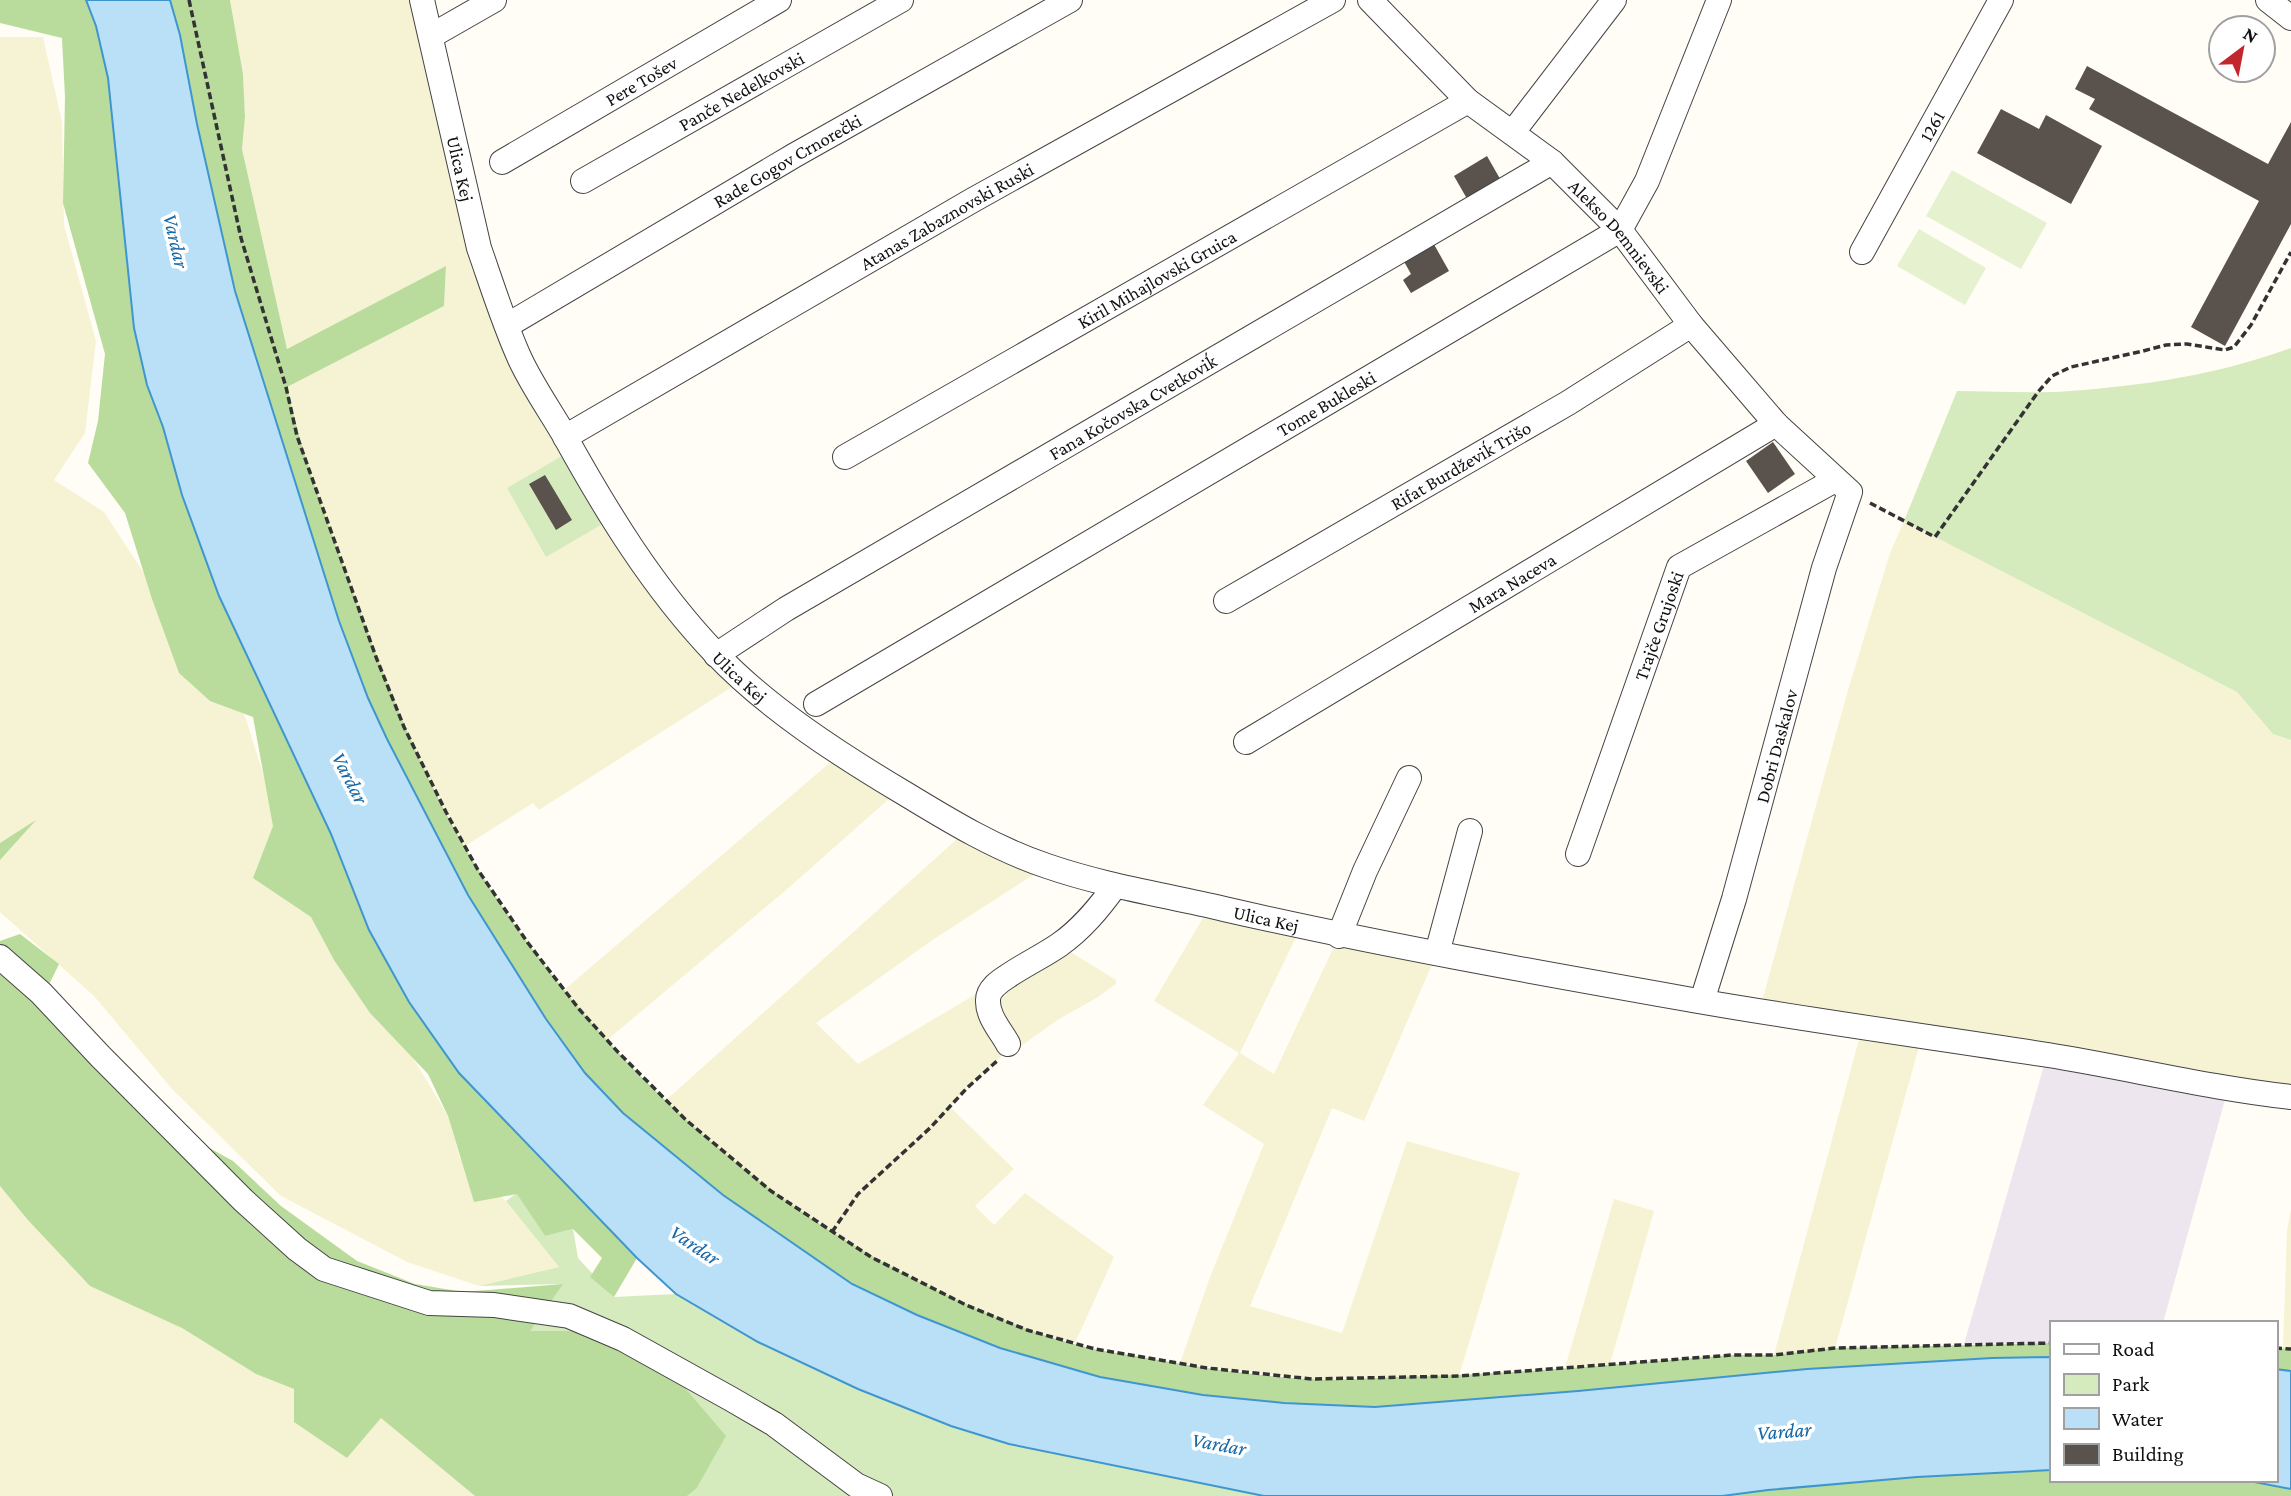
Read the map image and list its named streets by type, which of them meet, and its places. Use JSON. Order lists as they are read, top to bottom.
{
  "streets": {
    "street": [
      "Pere Tošev",
      "Panče Nedelkovski",
      "1261",
      "Rade Gogov Crnorečki",
      "Ulica Kej",
      "Atanas Zabaznovski Ruski",
      "Alekso Demnievski",
      "Kiril Mihajlovski Gruica",
      "Tome Bukleski",
      "Fana Kočovska Cvetkoviḱ",
      "Rifat Burdževiḱ Trišo",
      "Mara Naceva",
      "Trajče Grujoski",
      "Dobri Daskalov"
    ]
  },
  "crossings": [
    ["Rade Gogov Crnorečki", "Ulica Kej"],
    ["Ulica Kej", "Atanas Zabaznovski Ruski"],
    ["Ulica Kej", "Fana Kočovska Cvetkoviḱ"],
    ["Ulica Kej", "Dobri Daskalov"],
    ["Alekso Demnievski", "Kiril Mihajlovski Gruica"],
    ["Alekso Demnievski", "Tome Bukleski"],
    ["Alekso Demnievski", "Fana Kočovska Cvetkoviḱ"],
    ["Alekso Demnievski", "Rifat Burdževiḱ Trišo"],
    ["Alekso Demnievski", "Mara Naceva"],
    ["Alekso Demnievski", "Trajče Grujoski"],
    ["Alekso Demnievski", "Dobri Daskalov"],
    ["Trajče Grujoski", "Dobri Daskalov"]
  ],
  "water": ["Vardar"],
  "legend": [
    "Road",
    "Park",
    "Water",
    "Building"
  ],
  "north": "top right"
}
